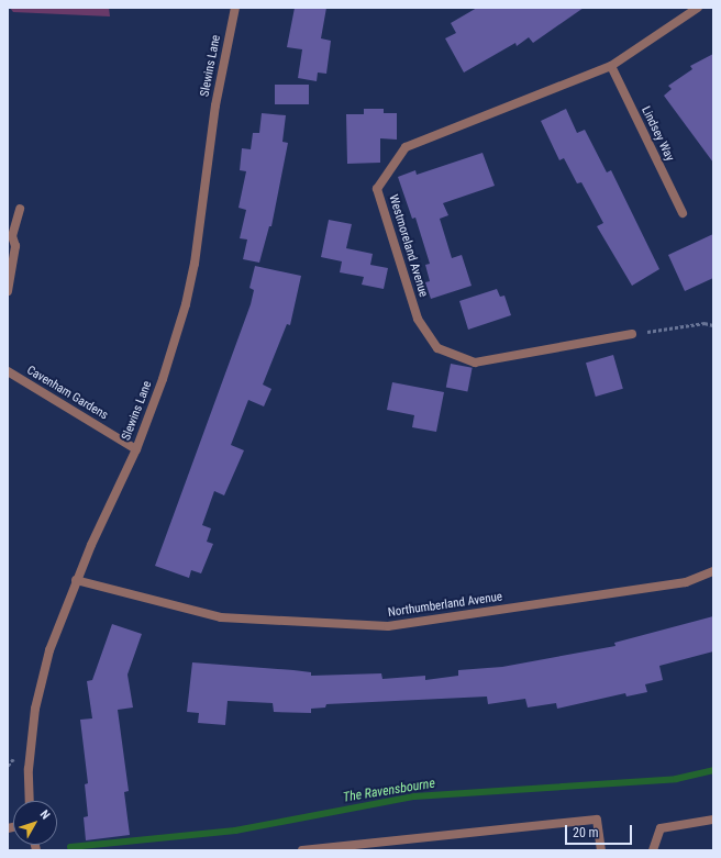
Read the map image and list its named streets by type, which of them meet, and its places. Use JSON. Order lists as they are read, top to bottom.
{
  "streets": {
    "street": [
      "Slewins Lane",
      "Lindsey Way",
      "Westmoreland Avenue",
      "Cavenham Gardens",
      "Northumberland Avenue"
    ]
  },
  "crossings": [
    ["Slewins Lane", "Cavenham Gardens"],
    ["Slewins Lane", "Northumberland Avenue"],
    ["Lindsey Way", "Westmoreland Avenue"]
  ],
  "water": ["The Ravensbourne"],
  "scale_bar": "20 m",
  "north": "top right"
}
